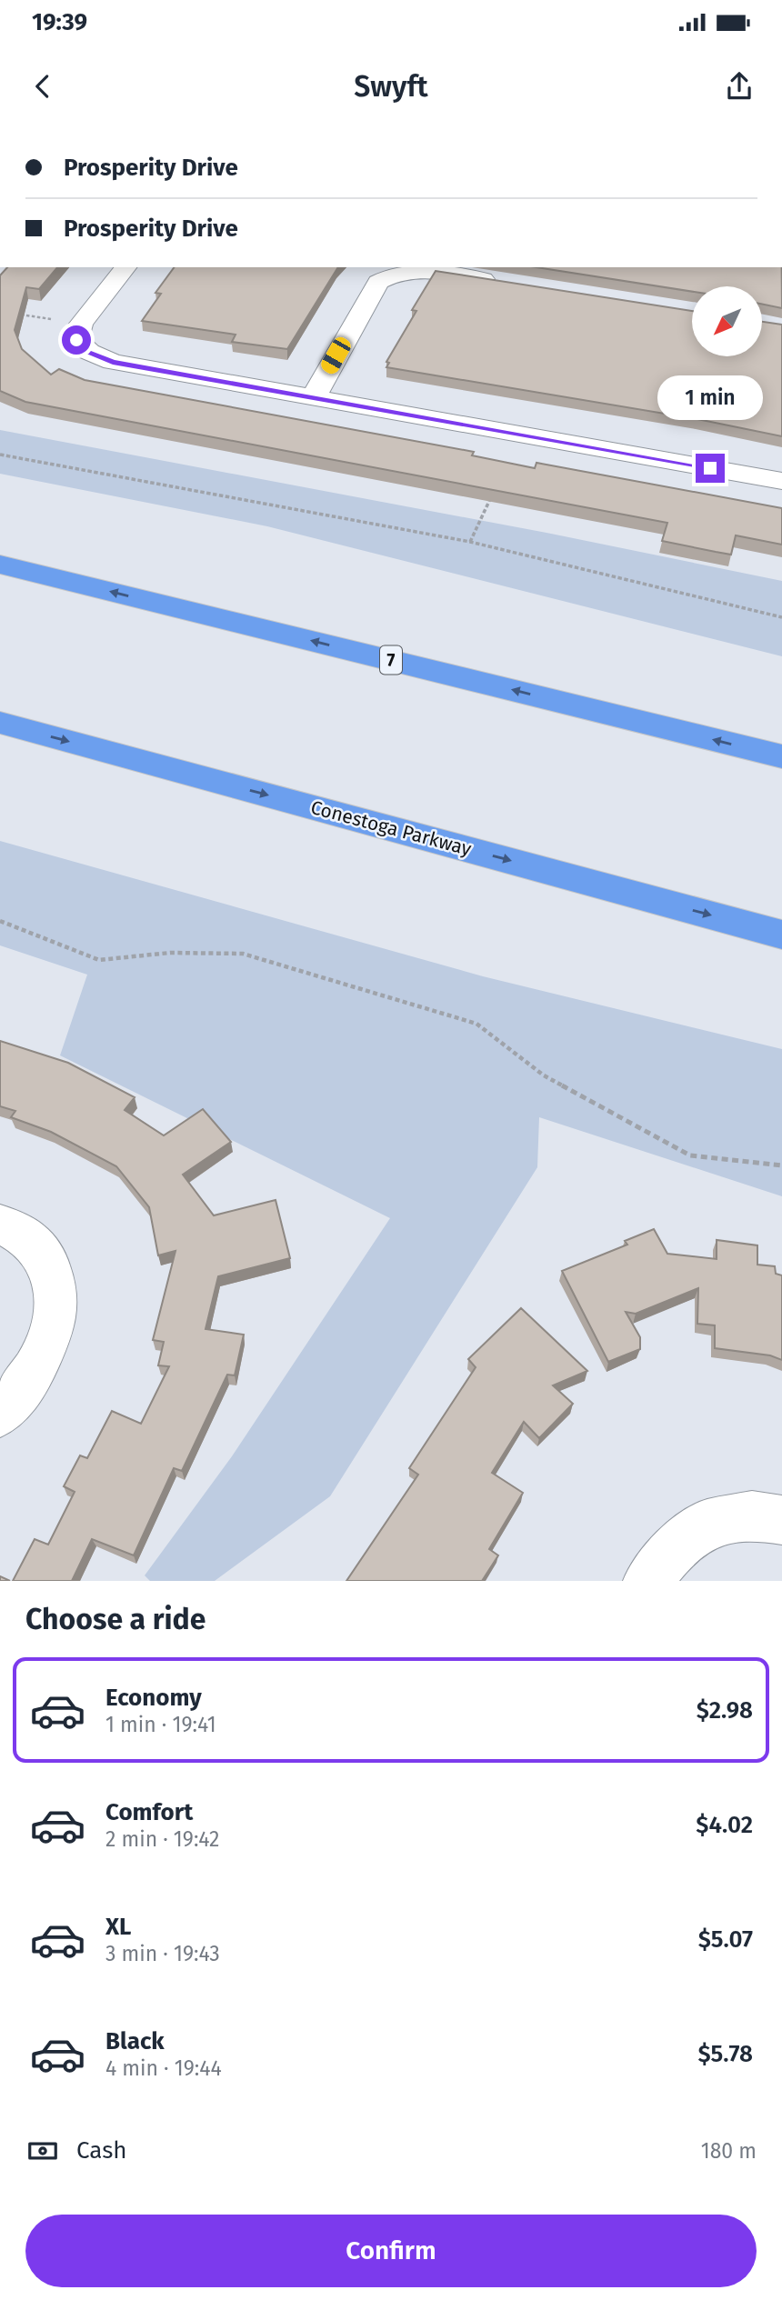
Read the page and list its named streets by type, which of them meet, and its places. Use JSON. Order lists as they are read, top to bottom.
{
  "streets": {
    "highway": ["7", "Conestoga Parkway"]
  },
  "north": "bottom left",
  "page": {
    "status": "19:39",
    "header": "Swyft",
    "banner": ["Prosperity Drive", "Prosperity Drive"],
    "bubble": "1 min",
    "heading": "Choose a ride",
    "list": [
      {
        "name": "Economy",
        "note": "1 min · 19:41",
        "value": "$2.98"
      },
      {
        "name": "Comfort",
        "note": "2 min · 19:42",
        "value": "$4.02"
      },
      {
        "name": "XL",
        "note": "3 min · 19:43",
        "value": "$5.07"
      },
      {
        "name": "Black",
        "note": "4 min · 19:44",
        "value": "$5.78"
      }
    ],
    "pay": ["Cash", "180 m"],
    "buttons": "Confirm"
  }
}
